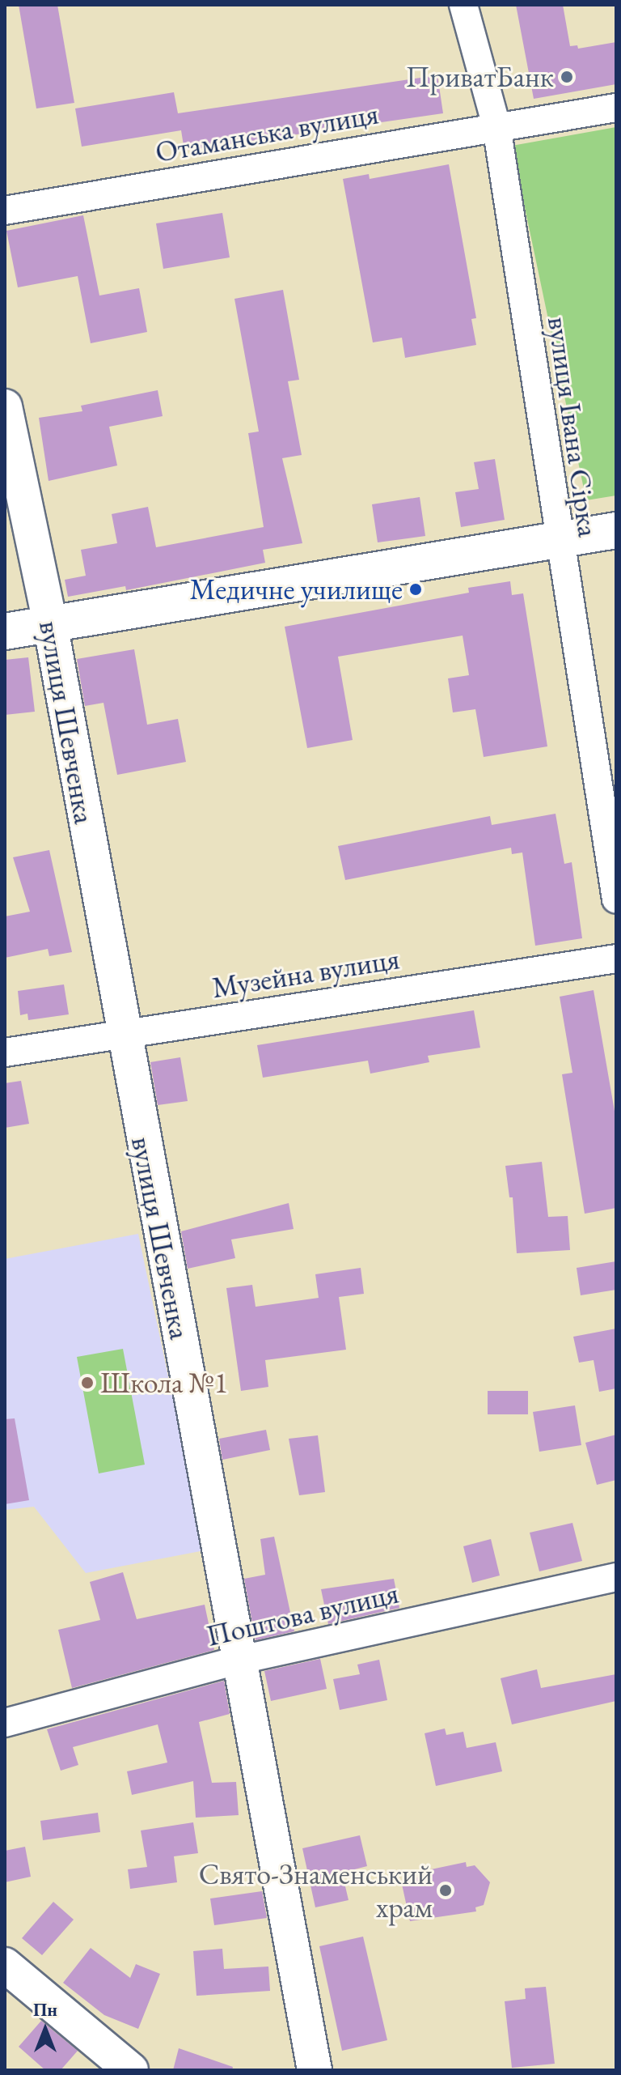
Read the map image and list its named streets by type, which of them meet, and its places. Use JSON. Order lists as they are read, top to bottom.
{
  "streets": {
    "street": [
      "Отаманська вулиця",
      "вулиця Івана Сірка",
      "вулиця Шевченка",
      "Музейна вулиця",
      "Поштова вулиця"
    ]
  },
  "crossings": [
    ["Отаманська вулиця", "вулиця Івана Сірка"],
    ["вулиця Шевченка", "Музейна вулиця"],
    ["вулиця Шевченка", "Поштова вулиця"]
  ],
  "places": [
    "ПриватБанк",
    "Медичне училище",
    "Школа №1",
    "Свято-Знаменський храм"
  ],
  "north": "top"
}
